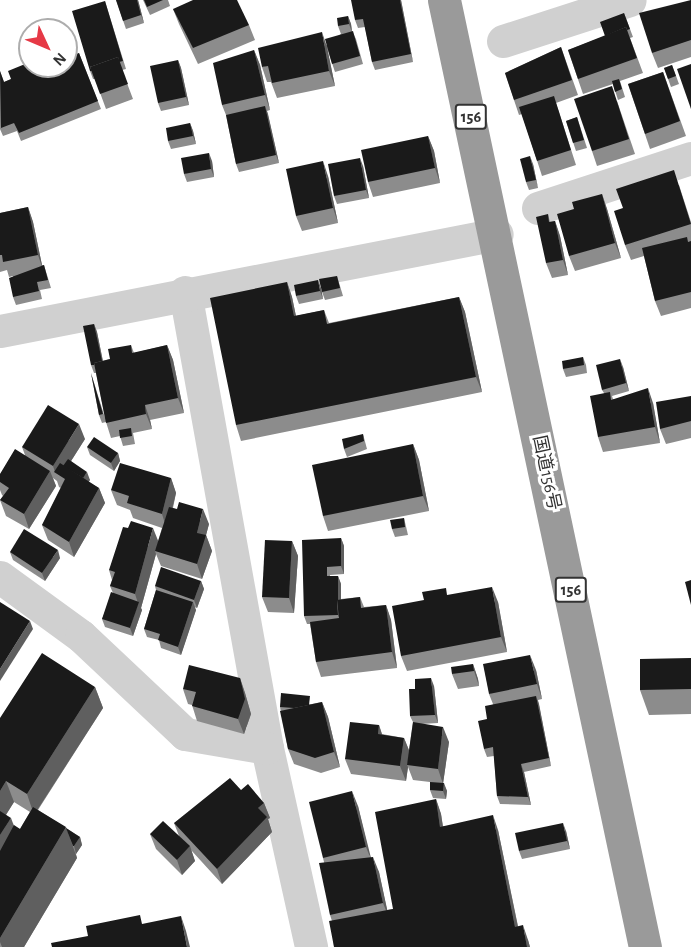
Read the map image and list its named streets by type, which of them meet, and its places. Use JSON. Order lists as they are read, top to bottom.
{
  "streets": {
    "highway": ["156", "国道156号"]
  },
  "north": "bottom right"
}
